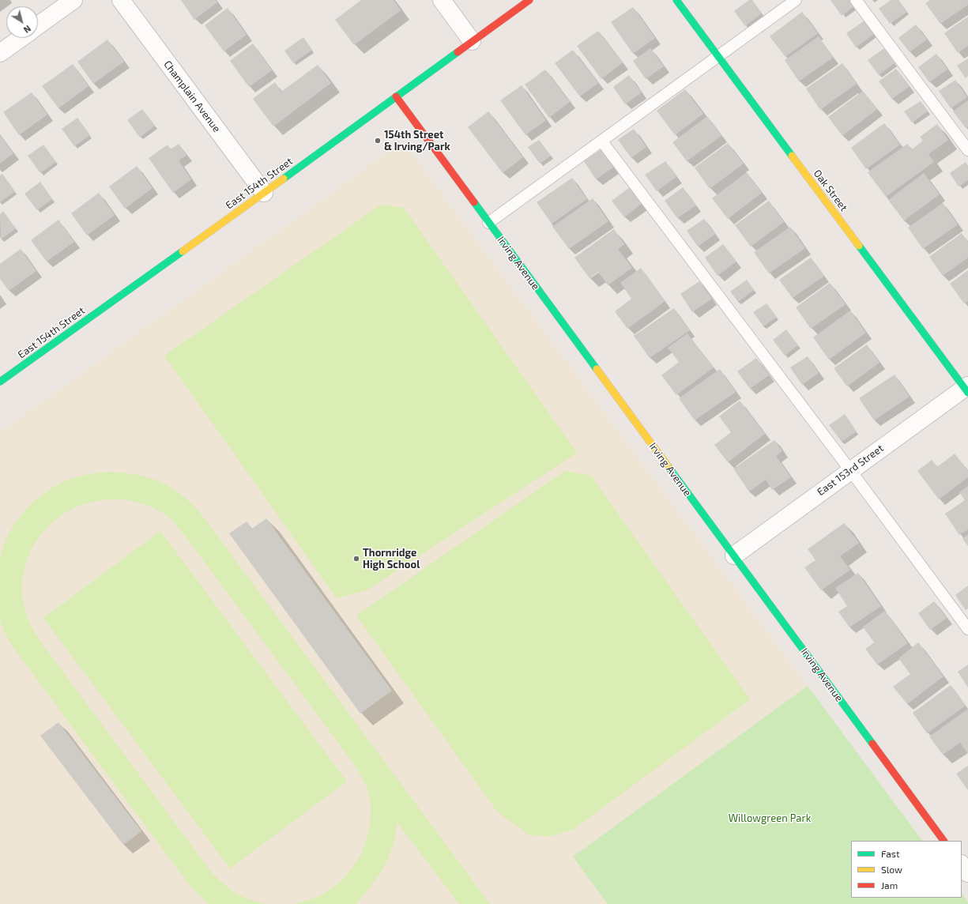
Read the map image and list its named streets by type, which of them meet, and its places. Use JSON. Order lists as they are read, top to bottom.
{
  "streets": {
    "street": [
      "Champlain Avenue",
      "East 154th Street",
      "Oak Street",
      "Irving Avenue",
      "East 153rd Street"
    ]
  },
  "crossings": [
    ["Champlain Avenue", "East 154th Street"],
    ["East 154th Street", "Irving Avenue"],
    ["Oak Street", "East 153rd Street"],
    ["Irving Avenue", "East 153rd Street"]
  ],
  "parks": ["Willowgreen Park"],
  "places": ["154th Street & Irving/Park", "Thornridge High School"],
  "legend": ["Fast", "Slow", "Jam"],
  "north": "bottom right"
}
